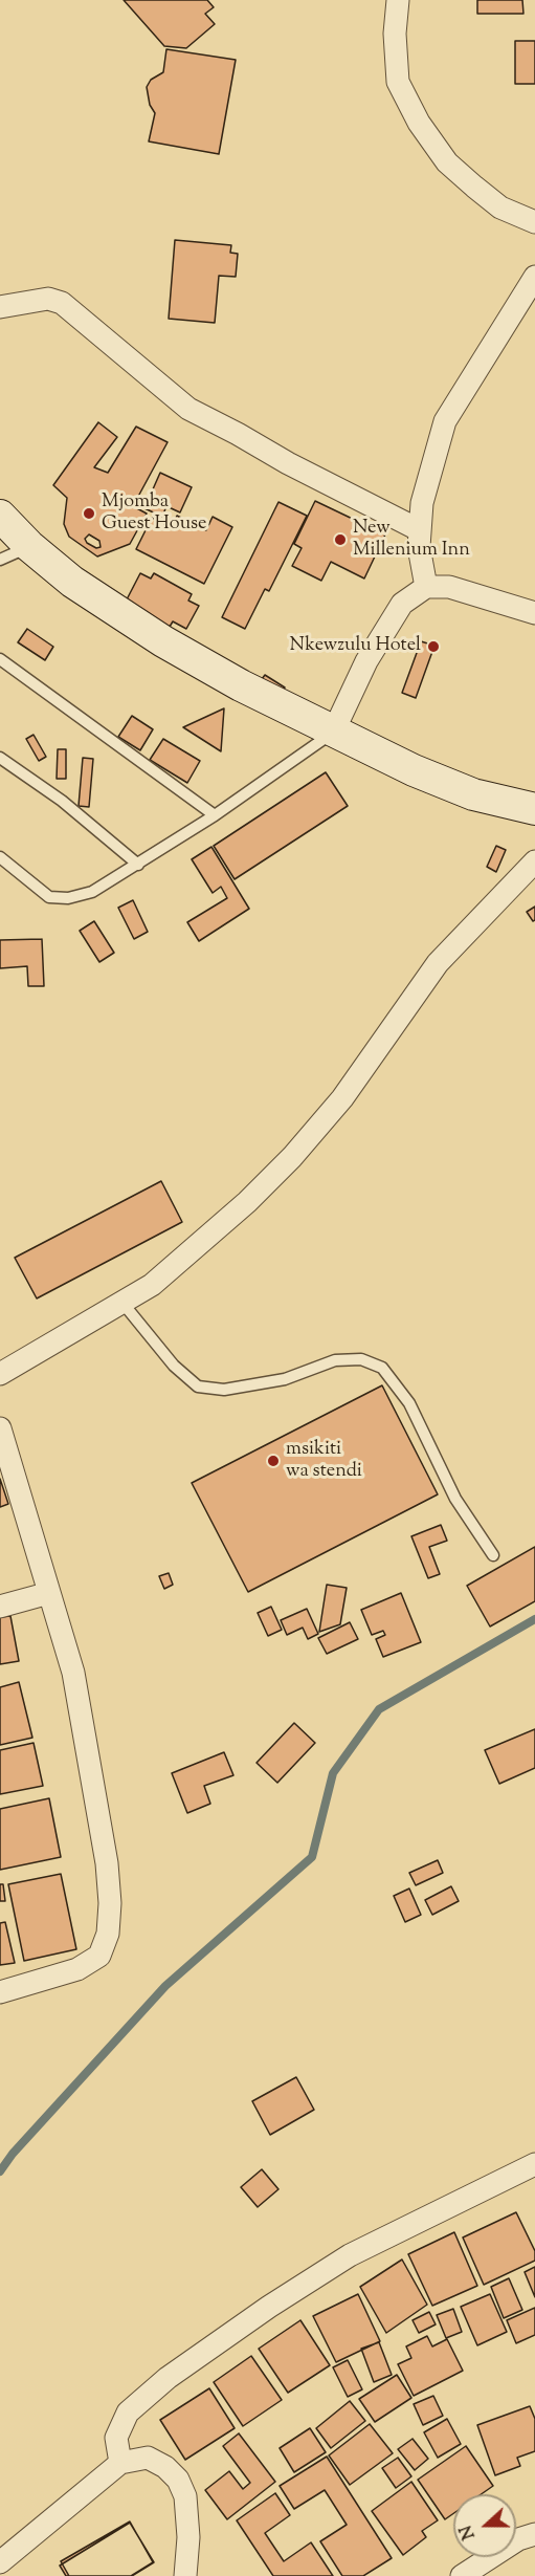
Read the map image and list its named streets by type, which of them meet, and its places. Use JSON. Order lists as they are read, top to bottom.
{
  "places": [
    "Mjomba Guest House",
    "New Millenium Inn",
    "Nkewzulu Hotel",
    "msikiti wa stendi"
  ],
  "north": "left"
}
